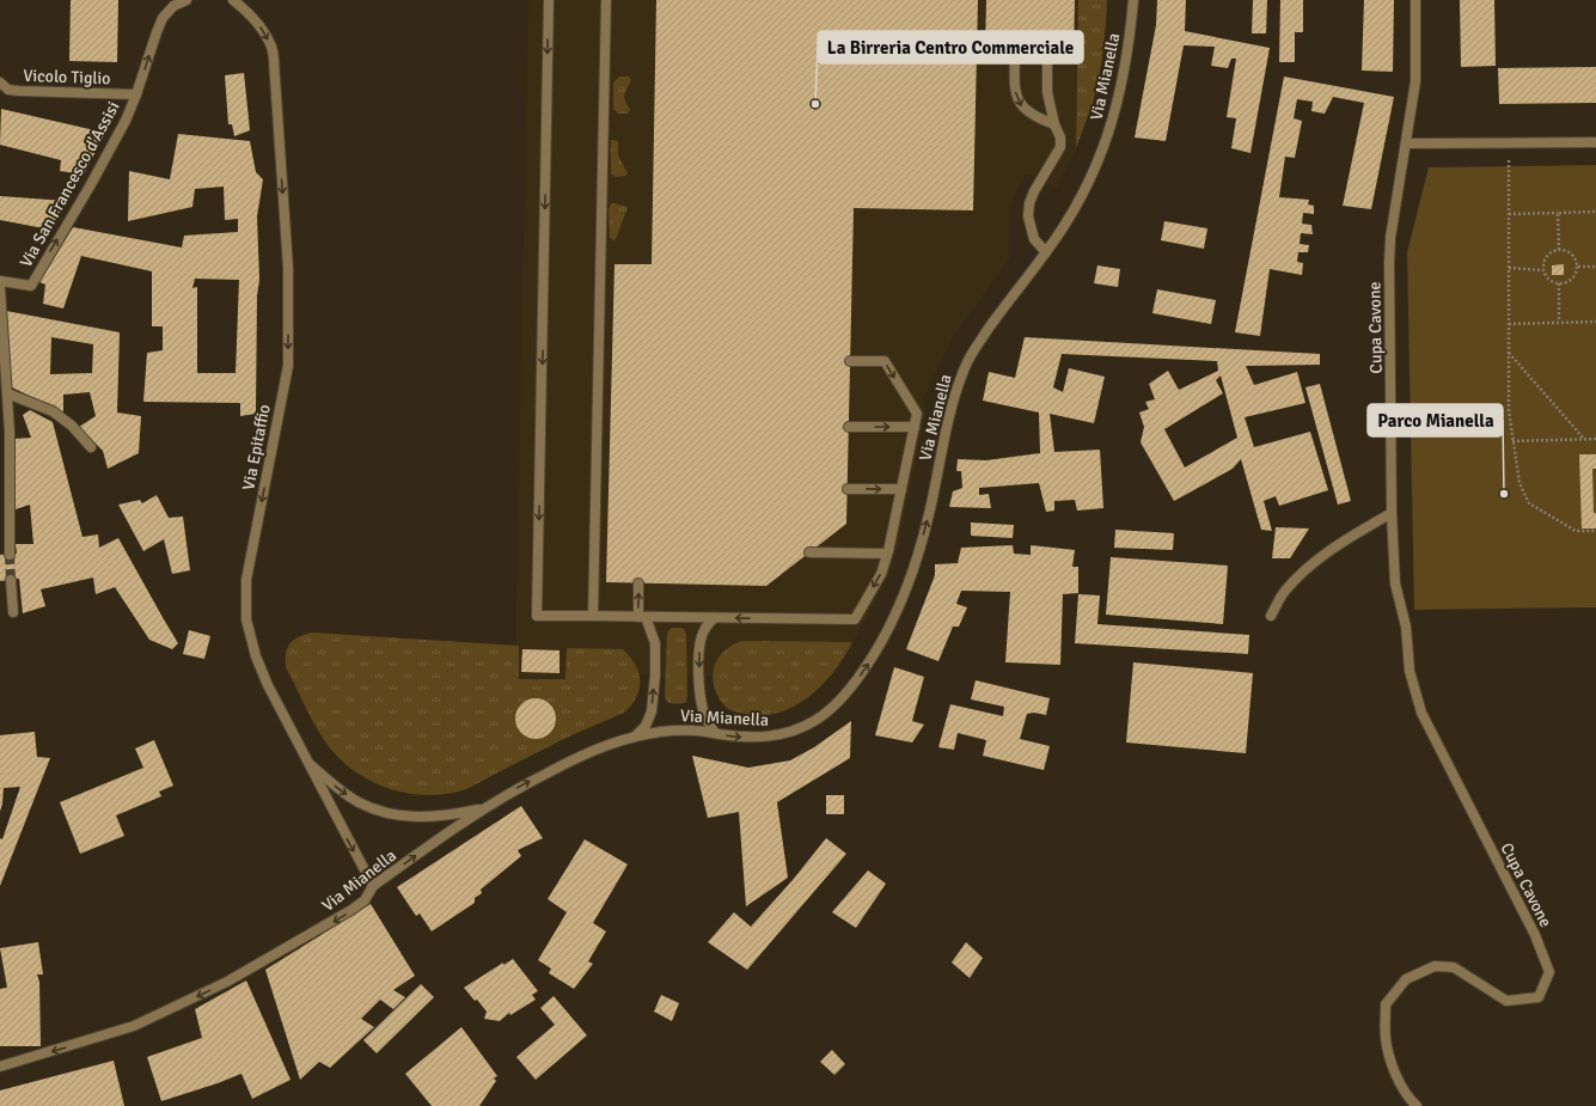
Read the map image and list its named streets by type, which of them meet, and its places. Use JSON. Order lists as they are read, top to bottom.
{
  "streets": {
    "street": [
      "Vicolo Tiglio",
      "Via Mianella",
      "Via San Francesco d'Assisi",
      "Cupa Cavone",
      "Via Epitaffio"
    ]
  },
  "crossings": [
    ["Vicolo Tiglio", "Via San Francesco d'Assisi"],
    ["Via Mianella", "Via Epitaffio"]
  ],
  "one_way": ["Via San Francesco d'Assisi", "Via Epitaffio"],
  "places": ["La Birreria Centro Commerciale", "Parco Mianella"]
}
